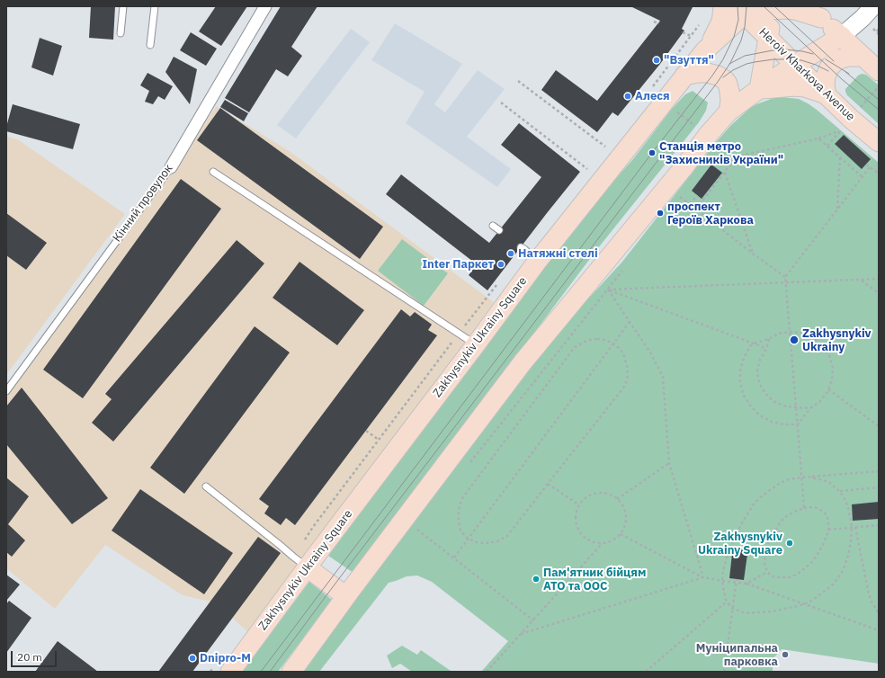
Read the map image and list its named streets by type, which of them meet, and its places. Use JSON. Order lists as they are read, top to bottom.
{
  "streets": {
    "main road": ["Heroiv Kharkova Avenue", "Zakhysnykiv Ukrainy Square"],
    "street": ["Кінний провулок"]
  },
  "crossings": [
    ["Heroiv Kharkova Avenue", "Zakhysnykiv Ukrainy Square"]
  ],
  "places": [
    "\"Взуття\"",
    "Алеся",
    "Станція метро \"Захисникiв України\"",
    "проспект Героїв Харкова",
    "Натяжні стелі",
    "Inter Паркет",
    "Zakhysnykiv Ukrainy",
    "Zakhysnykiv Ukrainy Square",
    "Пам'ятник бійцям АТО та ООС",
    "Муніципальна парковка",
    "Dnipro-M"
  ],
  "scale_bar": "20 m"
}
